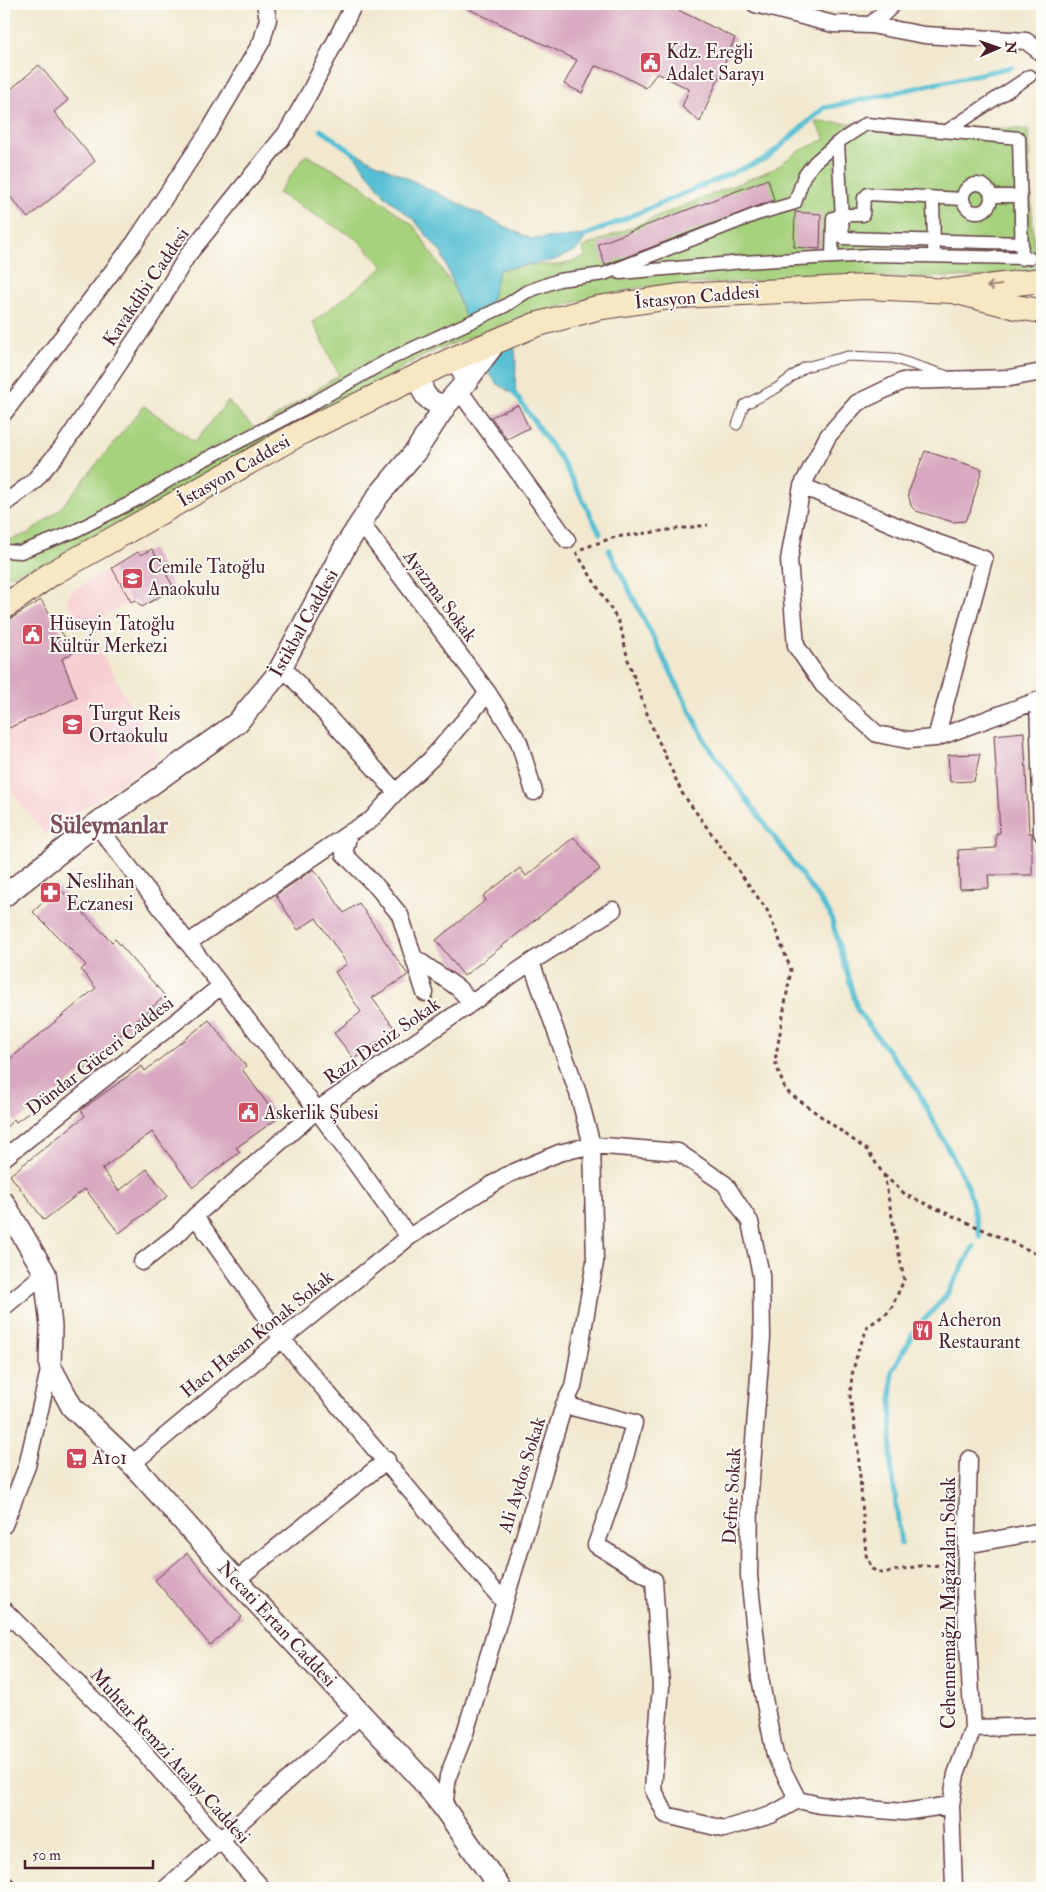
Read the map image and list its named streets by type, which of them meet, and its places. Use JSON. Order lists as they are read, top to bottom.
{
  "streets": {
    "main road": ["İstasyon Caddesi"],
    "street": [
      "Kavakdibi Caddesi",
      "Ayazma Sokak",
      "İstikbal Caddesi",
      "Razı Deniz Sokak",
      "Dündar Güceri Caddesi",
      "Hacı Hasan Konak Sokak",
      "Ali Aydos Sokak",
      "Defne Sokak",
      "Cehennemağzı Mağazaları Sokak",
      "Necati Ertan Caddesi",
      "Muhtar Remzi Atalay Caddesi"
    ]
  },
  "crossings": [
    ["İstasyon Caddesi", "İstikbal Caddesi"],
    ["Ayazma Sokak", "İstikbal Caddesi"],
    ["Razı Deniz Sokak", "Ali Aydos Sokak"],
    ["Hacı Hasan Konak Sokak", "Defne Sokak"],
    ["Hacı Hasan Konak Sokak", "Necati Ertan Caddesi"],
    ["Ali Aydos Sokak", "Defne Sokak"],
    ["Ali Aydos Sokak", "Necati Ertan Caddesi"]
  ],
  "districts": ["Süleymanlar"],
  "places": {
    "public building": ["Kdz. Ereğli Adalet Sarayı", "Hüseyin Tatoğlu Kültür Merkezi", "Askerlik Şubesi"],
    "school or university": ["Cemile Tatoğlu Anaokulu", "Turgut Reis Ortaokulu"],
    "pharmacy": ["Neslihan Eczanesi"],
    "restaurant": ["Acheron Restaurant"],
    "supermarket": ["A101"]
  },
  "scale_bar": "50 m",
  "north": "right"
}
